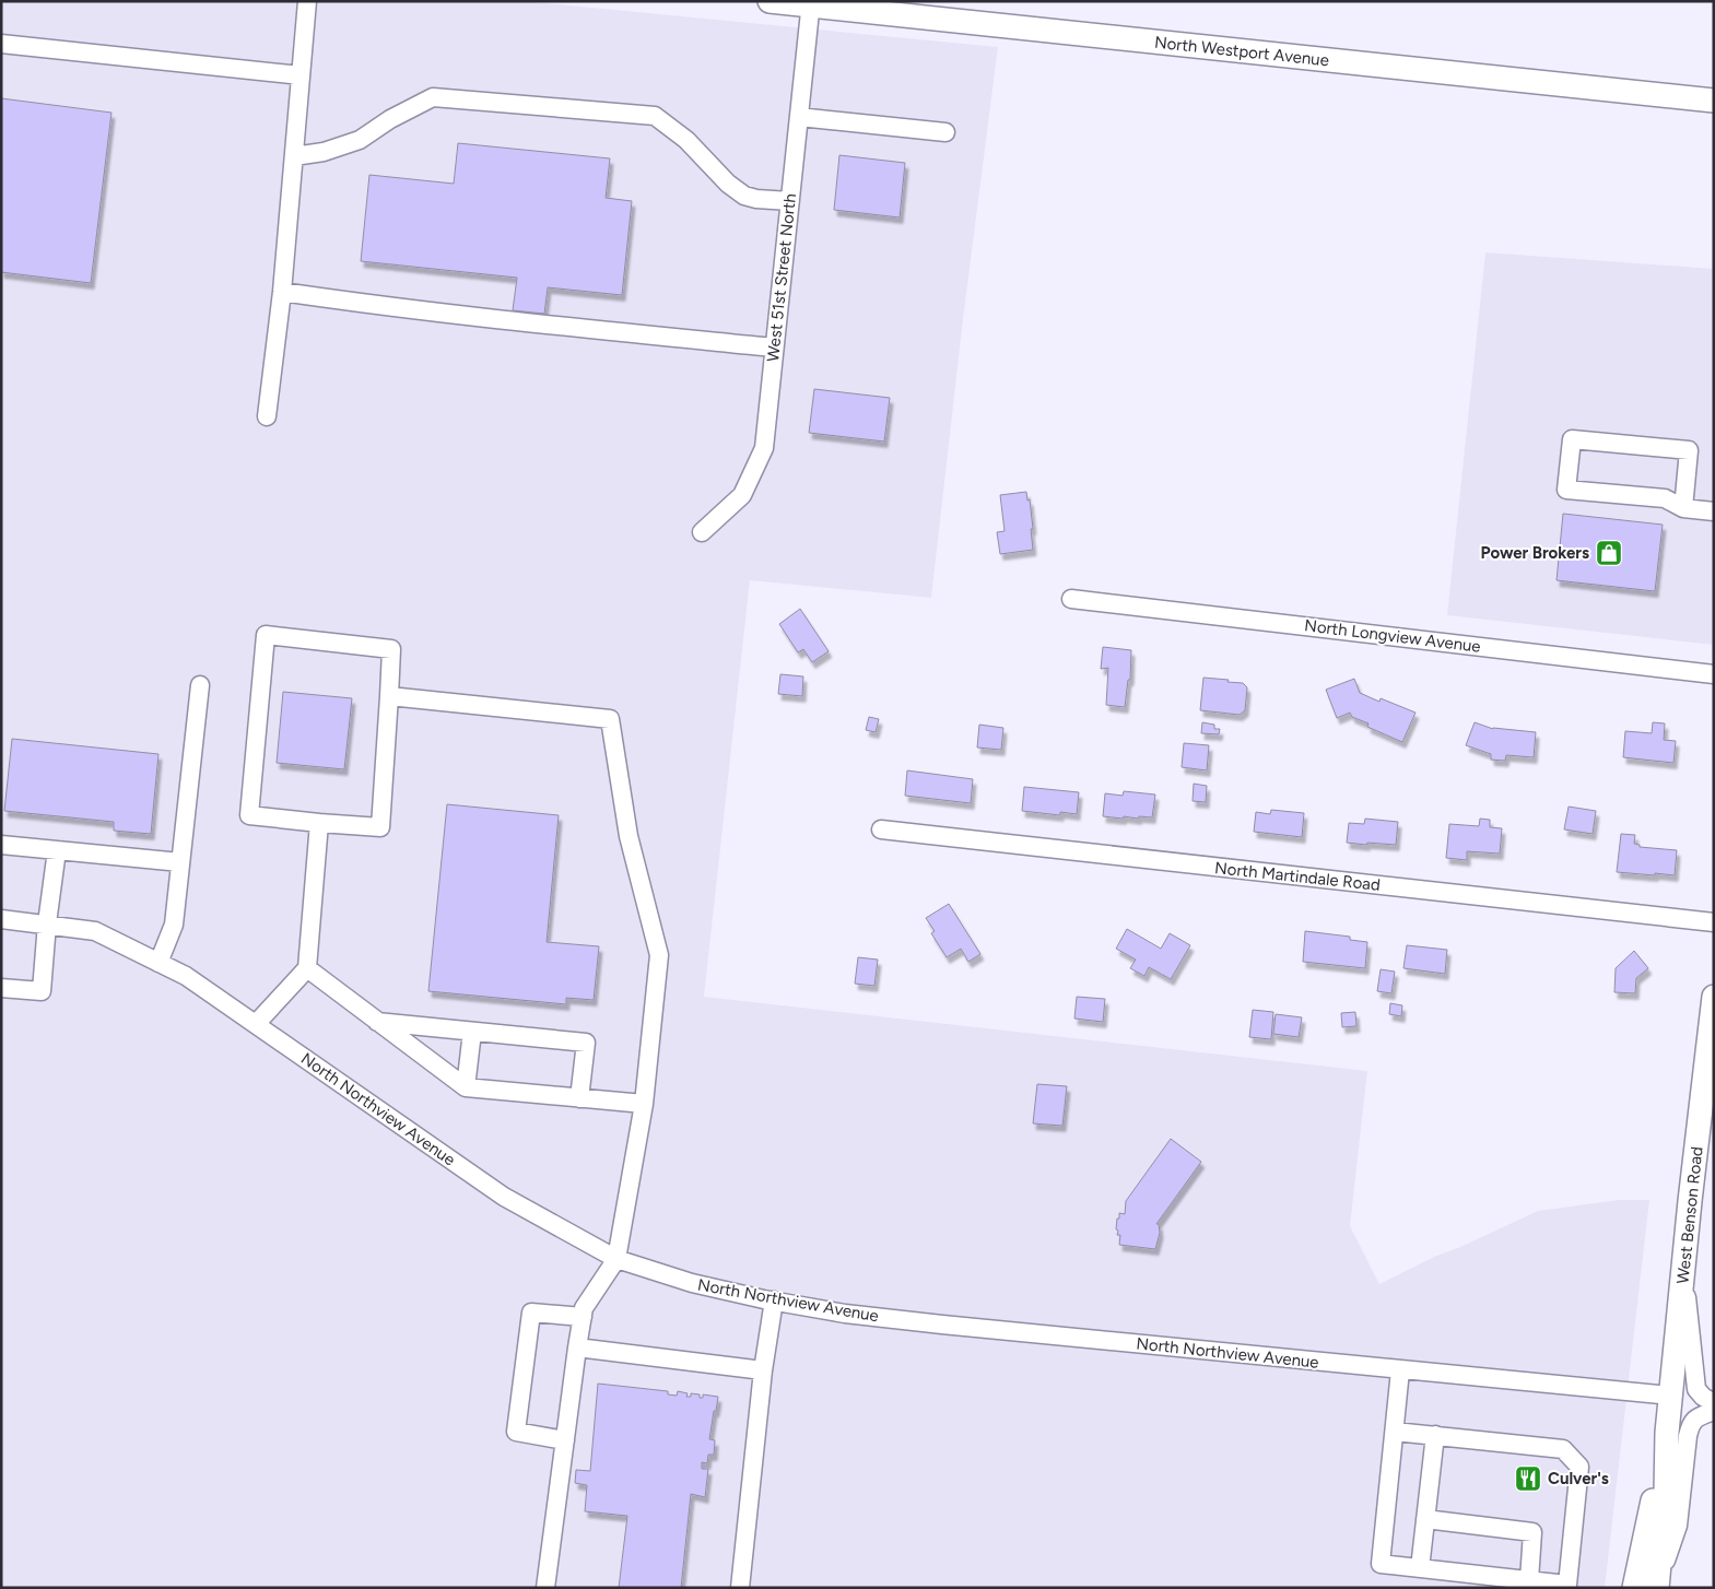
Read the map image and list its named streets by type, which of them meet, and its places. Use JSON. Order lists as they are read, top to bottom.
{
  "streets": {
    "main road": ["North Westport Avenue", "West Benson Road"],
    "street": [
      "West 51st Street North",
      "North Longview Avenue",
      "North Martindale Road",
      "North Northview Avenue"
    ]
  },
  "crossings": [
    ["North Westport Avenue", "West 51st Street North"],
    ["North Northview Avenue", "West Benson Road"]
  ],
  "places": {
    "shop": ["Power Brokers"],
    "restaurant": ["Culver's"]
  }
}
